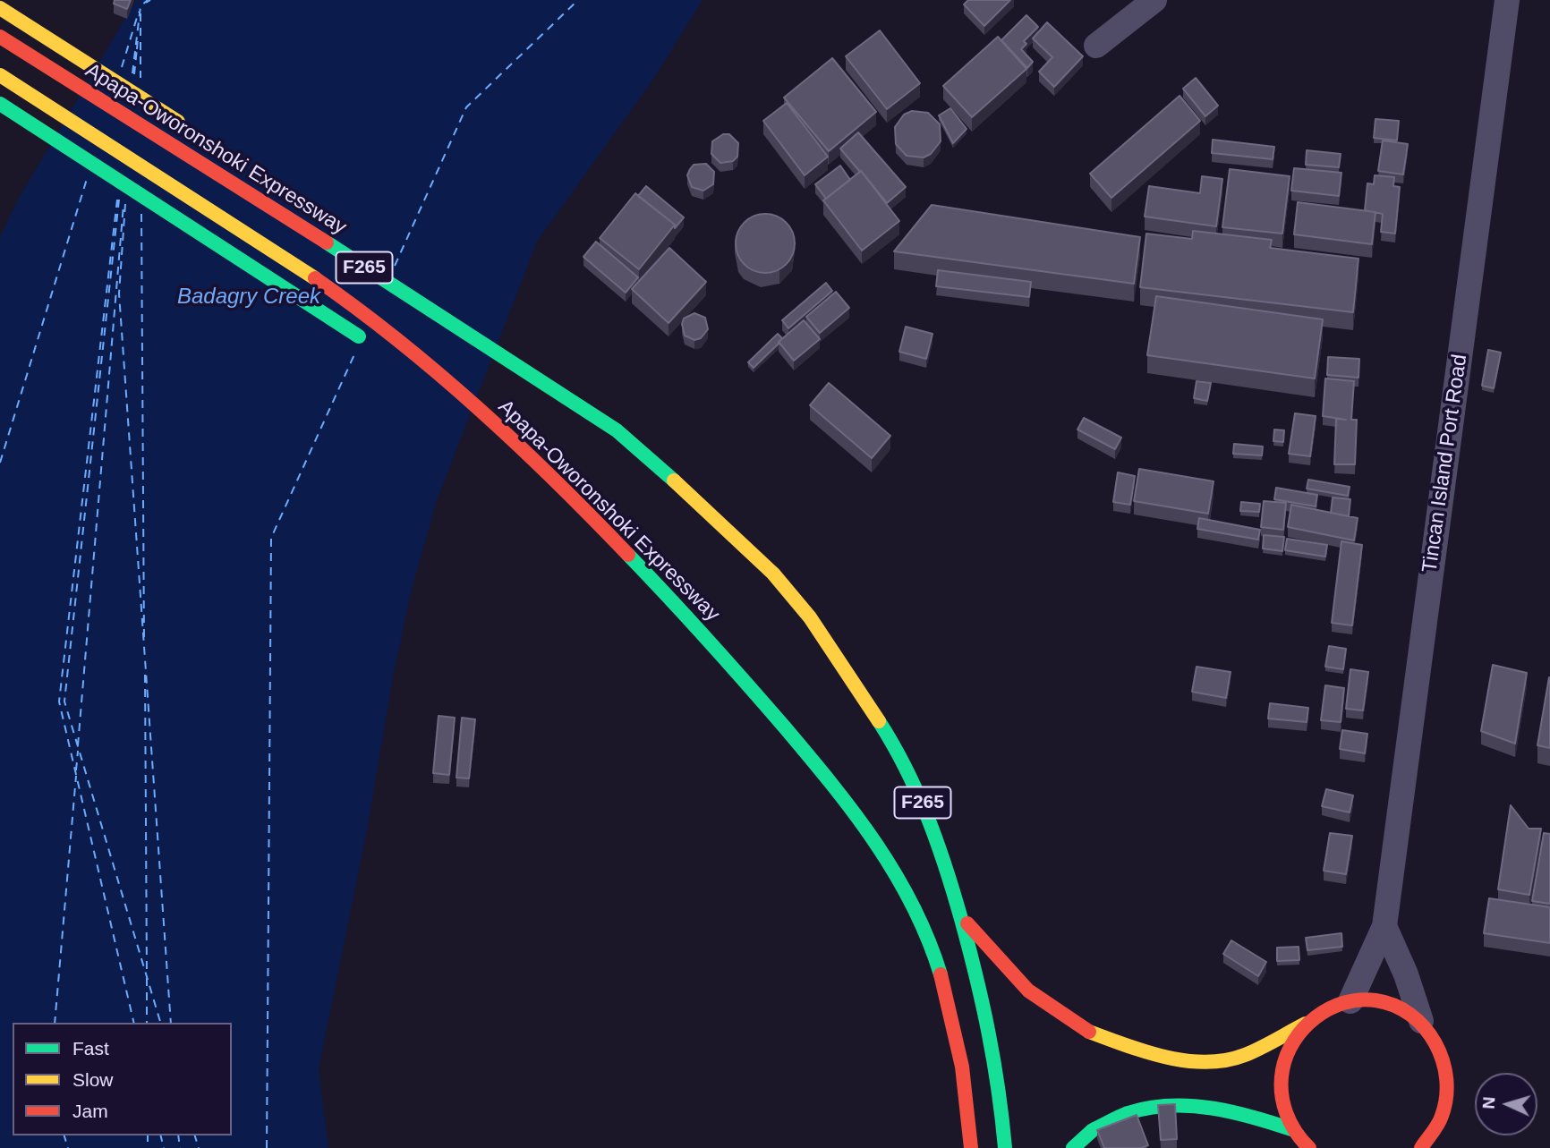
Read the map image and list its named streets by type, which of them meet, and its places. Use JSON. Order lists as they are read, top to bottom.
{
  "streets": {
    "main road": ["Apapa-Oworonshoki Expressway", "F265"],
    "street": ["Tincan Island Port Road"]
  },
  "water": ["Badagry Creek"],
  "legend": ["Fast", "Slow", "Jam"],
  "north": "left"
}
